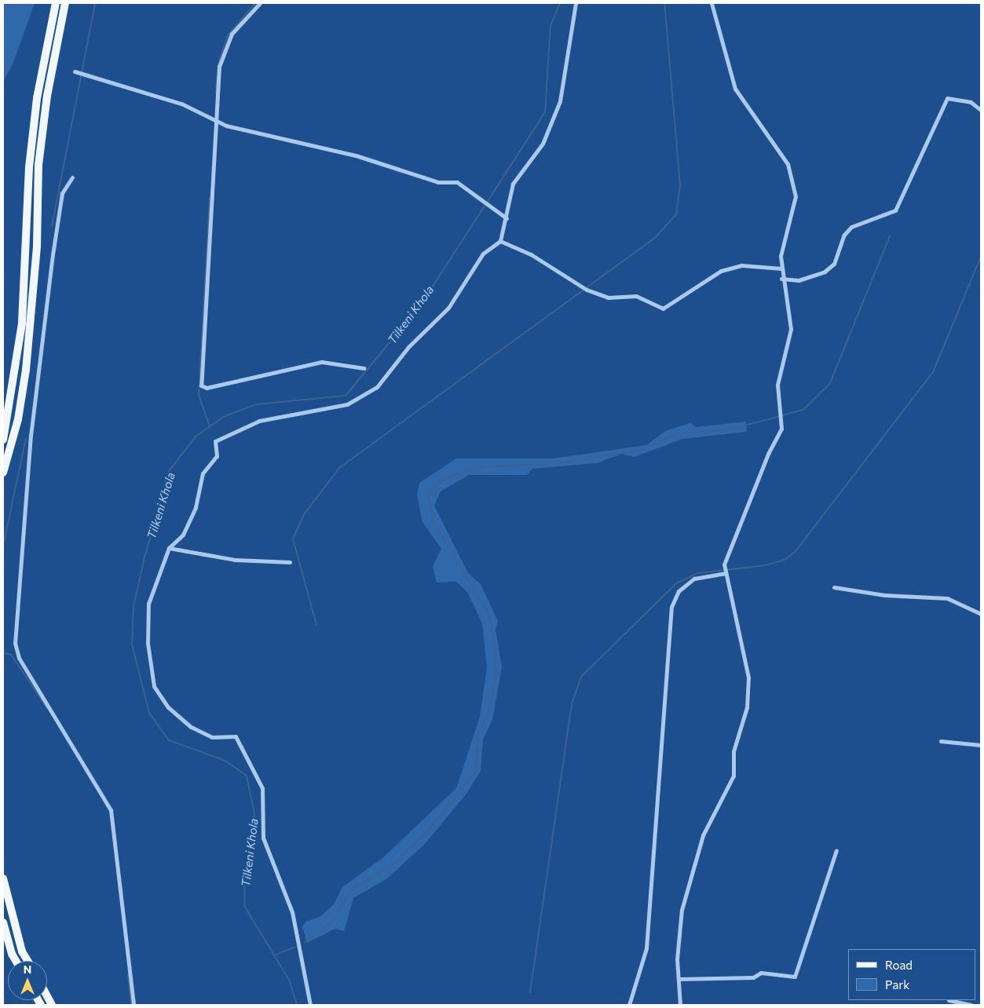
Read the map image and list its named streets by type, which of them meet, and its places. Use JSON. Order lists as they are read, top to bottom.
{
  "water": ["Tilkeni Khola"],
  "legend": ["Road", "Park"],
  "north": "top"
}
